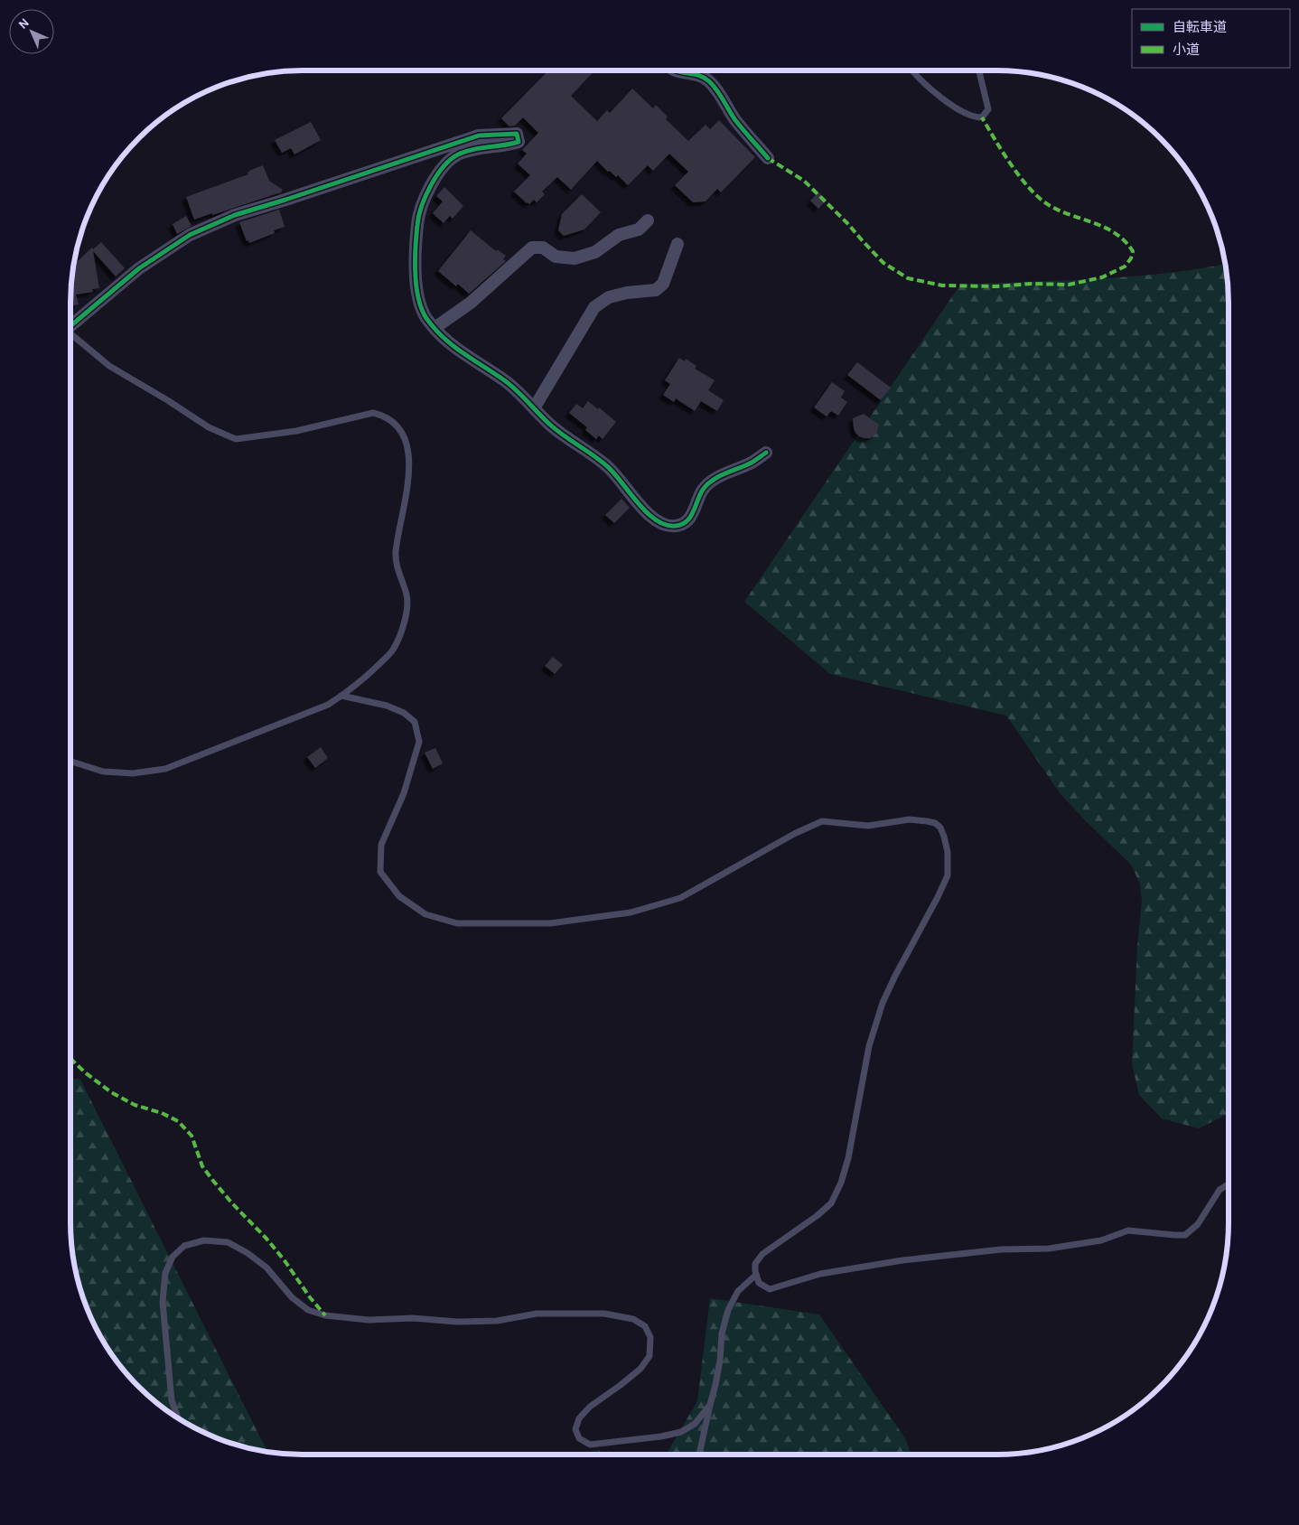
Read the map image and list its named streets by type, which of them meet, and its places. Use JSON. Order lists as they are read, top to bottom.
{
  "legend": ["自転車道", "小道"],
  "north": "top left"
}
